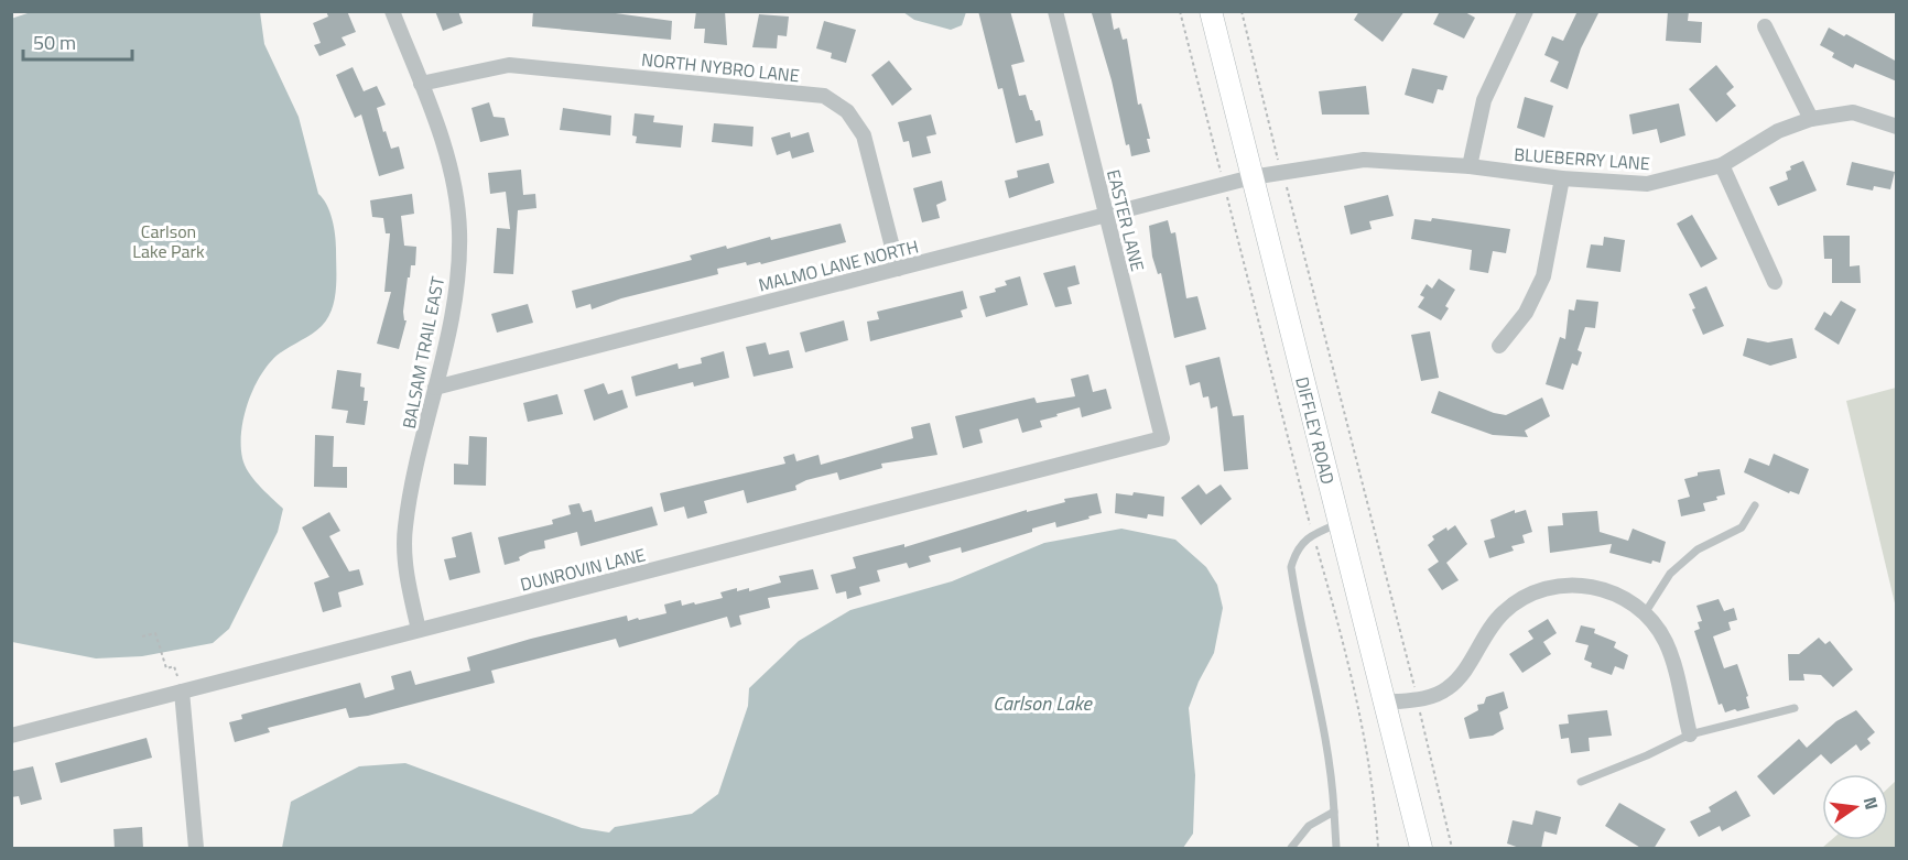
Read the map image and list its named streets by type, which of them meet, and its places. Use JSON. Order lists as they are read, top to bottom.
{
  "streets": {
    "main road": ["DIFFLEY ROAD"],
    "street": [
      "NORTH NYBRO LANE",
      "BLUEBERRY LANE",
      "EASTER LANE",
      "MALMO LANE NORTH",
      "BALSAM TRAIL EAST",
      "DUNROVIN LANE"
    ]
  },
  "crossings": [
    ["NORTH NYBRO LANE", "MALMO LANE NORTH"],
    ["NORTH NYBRO LANE", "BALSAM TRAIL EAST"],
    ["BLUEBERRY LANE", "MALMO LANE NORTH"],
    ["BLUEBERRY LANE", "DIFFLEY ROAD"],
    ["EASTER LANE", "MALMO LANE NORTH"],
    ["EASTER LANE", "DUNROVIN LANE"],
    ["MALMO LANE NORTH", "BALSAM TRAIL EAST"],
    ["MALMO LANE NORTH", "DIFFLEY ROAD"],
    ["BALSAM TRAIL EAST", "DUNROVIN LANE"]
  ],
  "water": ["Carlson Lake"],
  "parks": ["Carlson Lake Park"],
  "scale_bar": "50 m",
  "north": "right"
}
